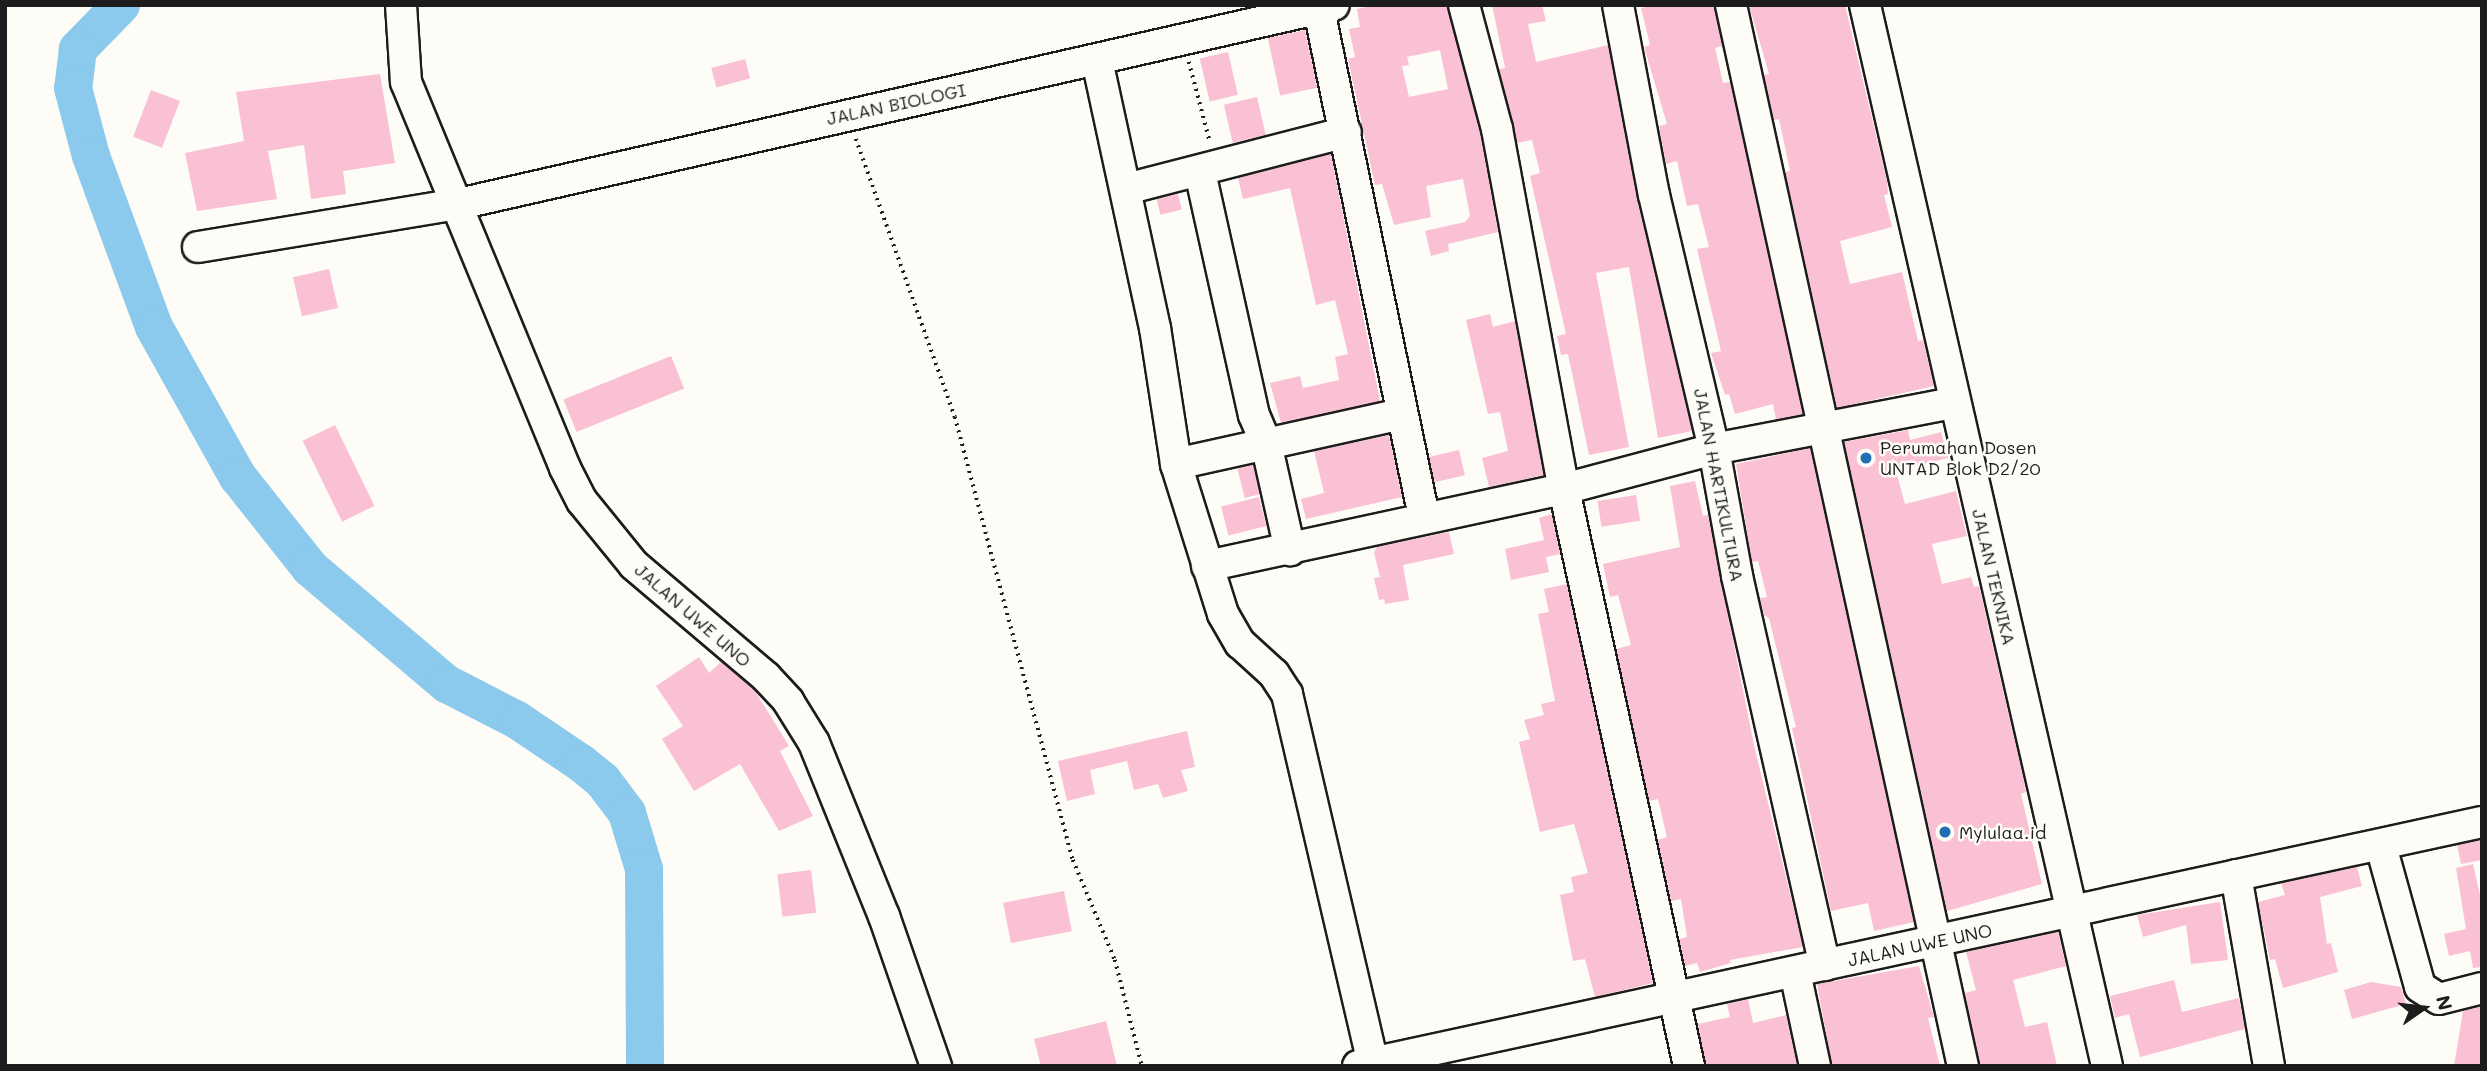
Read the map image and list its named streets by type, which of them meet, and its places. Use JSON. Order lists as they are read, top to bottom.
{
  "streets": {
    "street": [
      "JALAN BIOLOGI",
      "JALAN HARTIKULTURA",
      "JALAN TEKNIKA",
      "JALAN UWE UNO"
    ]
  },
  "crossings": [
    ["JALAN BIOLOGI", "JALAN UWE UNO"],
    ["JALAN HARTIKULTURA", "JALAN UWE UNO"],
    ["JALAN TEKNIKA", "JALAN UWE UNO"]
  ],
  "places": ["Perumahan Dosen UNTAD Blok D2/20", "Mylulaa.id"],
  "north": "right"
}
